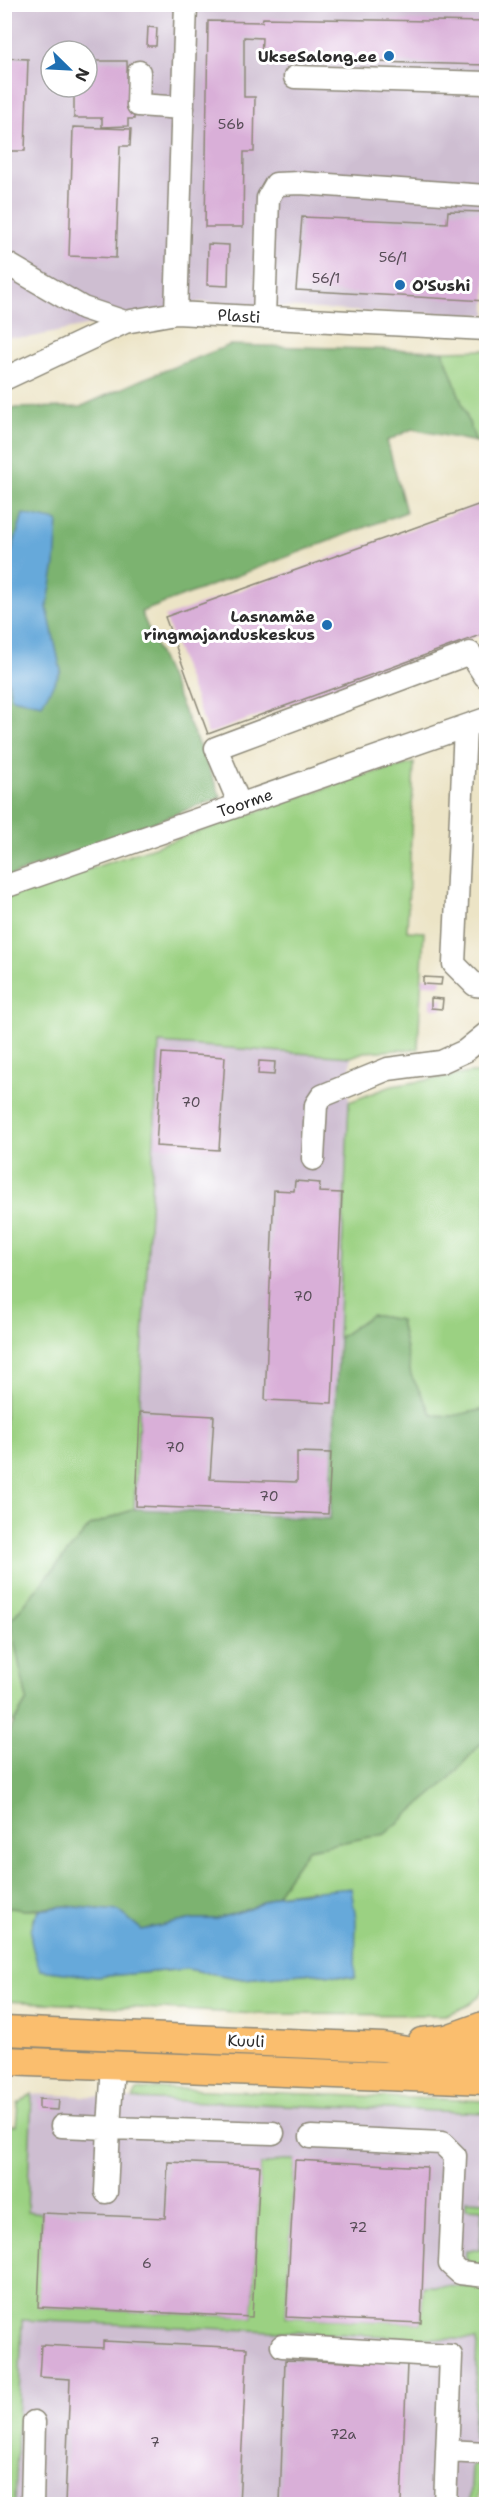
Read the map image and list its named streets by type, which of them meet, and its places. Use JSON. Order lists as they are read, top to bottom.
{
  "streets": {
    "main road": ["Kuuli"],
    "lane": ["Plasti", "Toorme"]
  },
  "places": ["UkseSalong.ee", "O'Sushi", "Lasnamäe ringmajanduskeskus"],
  "house_numbers": [
    "56b",
    "56/1",
    "56/1",
    "70",
    "70",
    "70",
    "70",
    "72",
    "6",
    "72a",
    "7"
  ],
  "north": "bottom right"
}
